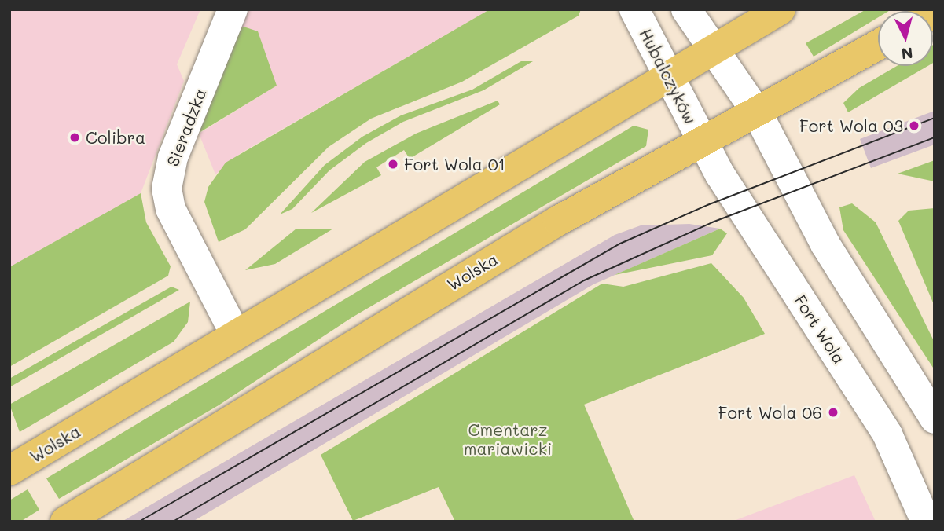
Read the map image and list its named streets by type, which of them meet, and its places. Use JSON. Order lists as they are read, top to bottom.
{
  "streets": {
    "main road": ["Wolska"],
    "street": ["Hubalczyków", "Sieradzka", "Fort Wola"]
  },
  "crossings": [
    ["Hubalczyków", "Wolska"],
    ["Hubalczyków", "Fort Wola"],
    ["Sieradzka", "Wolska"],
    ["Wolska", "Fort Wola"]
  ],
  "parks": ["Cmentarz mariawicki"],
  "places": [
    "Fort Wola 03",
    "Colibra",
    "Fort Wola 01",
    "Fort Wola 06"
  ],
  "north": "bottom"
}
